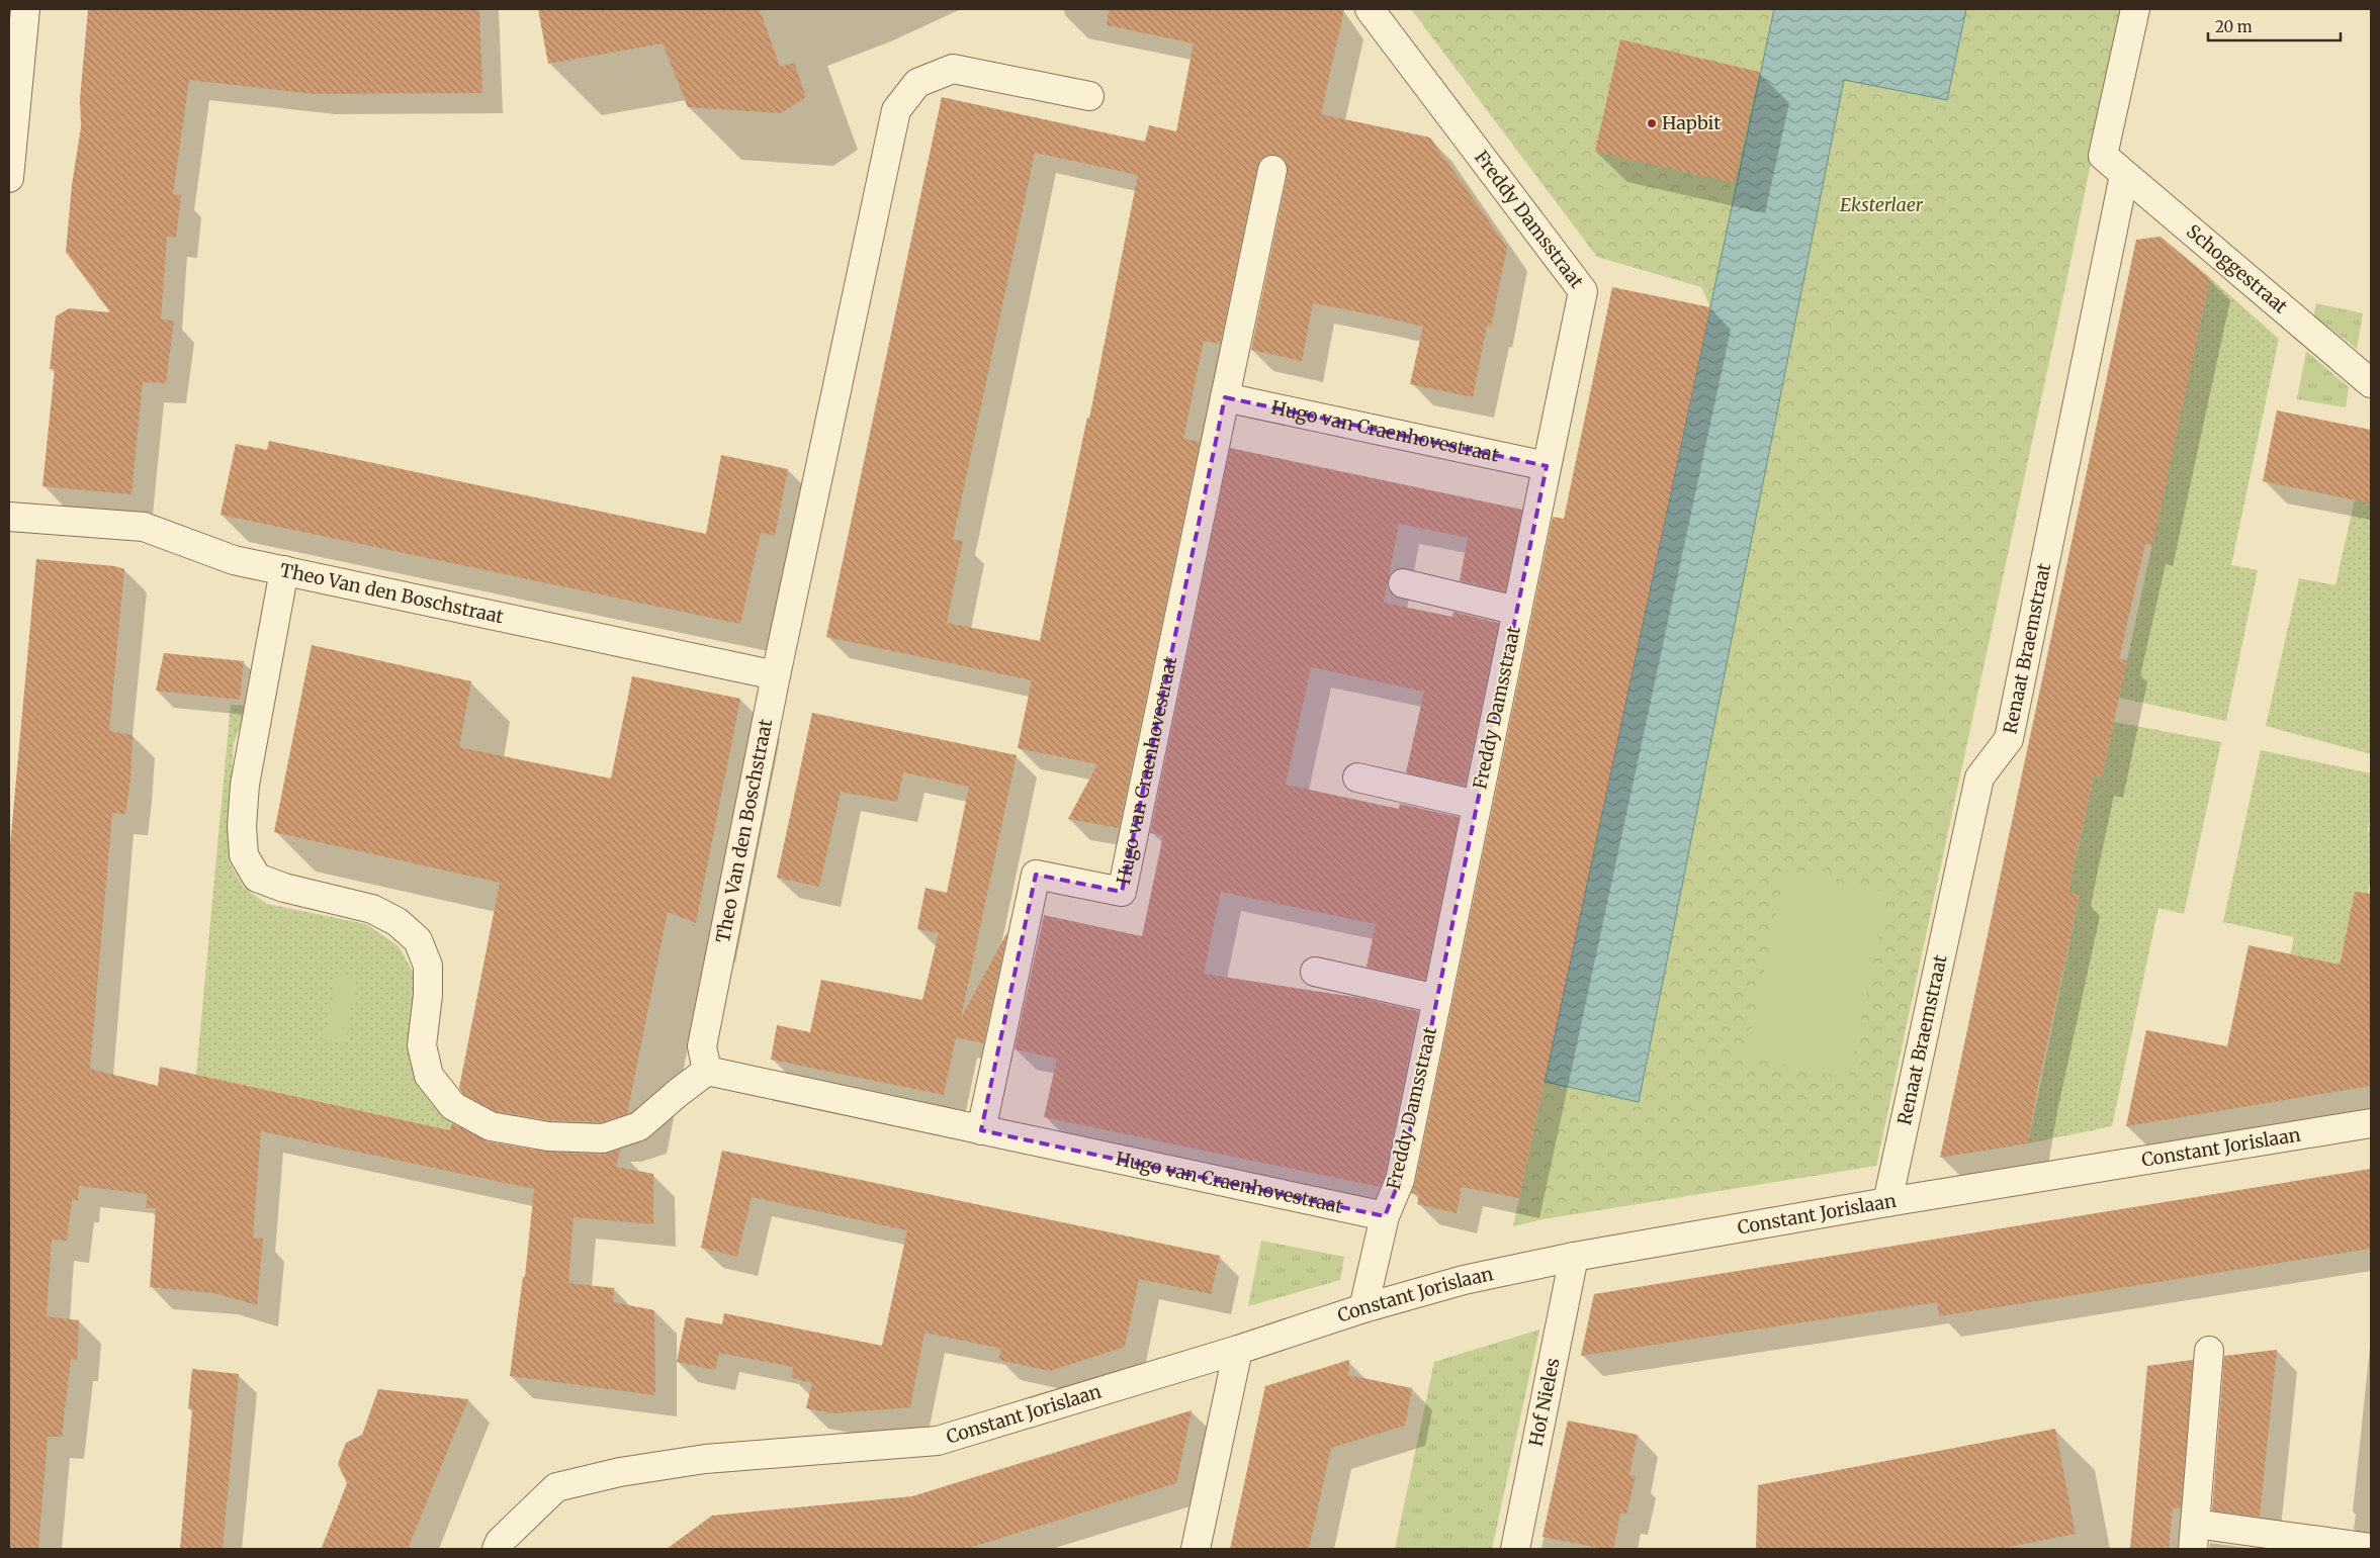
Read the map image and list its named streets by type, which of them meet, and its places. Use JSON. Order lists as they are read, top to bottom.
{
  "streets": {
    "street": [
      "Freddy Damsstraat",
      "Schoggestraat",
      "Hugo van Craenhovestraat",
      "Theo Van den Boschstraat",
      "Renaat Braemstraat",
      "Constant Jorislaan",
      "Hof Nieles"
    ]
  },
  "crossings": [
    ["Freddy Damsstraat", "Hugo van Craenhovestraat"],
    ["Schoggestraat", "Renaat Braemstraat"],
    ["Hugo van Craenhovestraat", "Theo Van den Boschstraat"],
    ["Renaat Braemstraat", "Constant Jorislaan"],
    ["Constant Jorislaan", "Hof Nieles"]
  ],
  "parks": ["Eksterlaer"],
  "places": ["Hapbit"],
  "scale_bar": "20 m"
}
